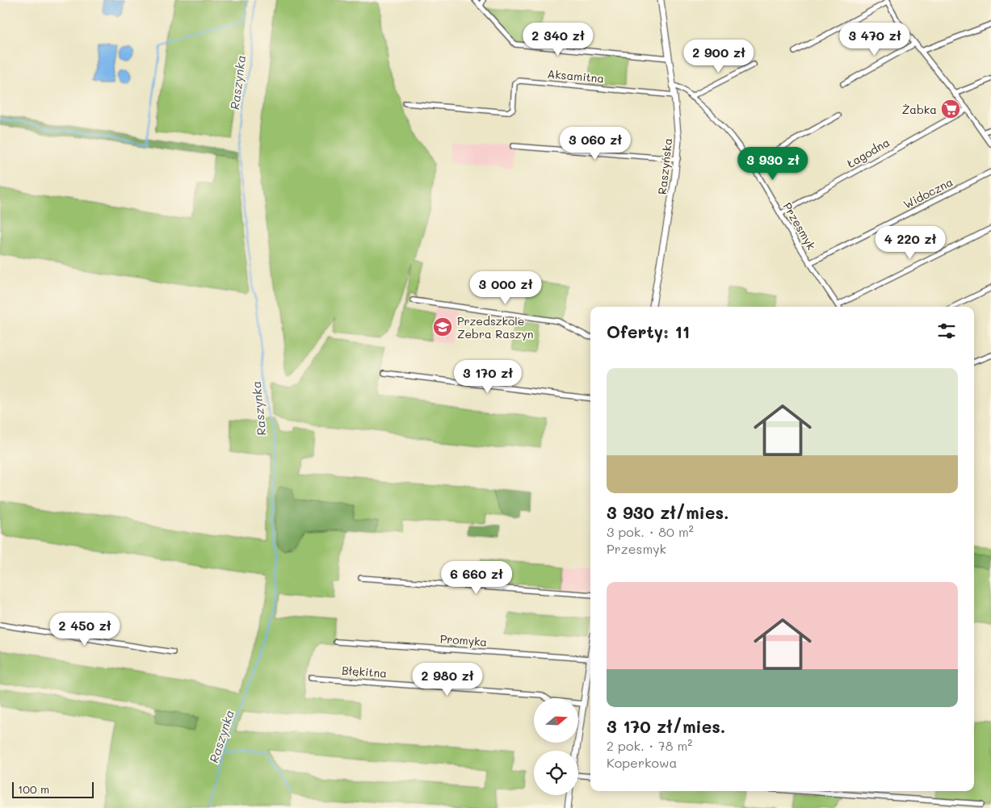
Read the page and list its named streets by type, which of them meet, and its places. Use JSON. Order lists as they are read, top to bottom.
{
  "streets": {
    "street": [
      "Aksamitna",
      "Łagodna",
      "Raszyńska",
      "Widoczna",
      "Przesmyk",
      "Promyka",
      "Błękitna"
    ]
  },
  "crossings": [
    ["Aksamitna", "Raszyńska"],
    ["Łagodna", "Przesmyk"],
    ["Raszyńska", "Przesmyk"],
    ["Widoczna", "Przesmyk"]
  ],
  "water": ["Raszynka"],
  "places": {
    "supermarket": ["Żabka"],
    "school or university": ["Przedszkole Zebra Raszyn"]
  },
  "scale_bar": "100 m",
  "north": "right",
  "page": {
    "price": [
      "2 340 zł",
      "3 470 zł",
      "2 900 zł",
      "3 060 zł",
      "3 930 zł",
      "4 220 zł",
      "3 000 zł",
      "3 170 zł",
      "6 660 zł",
      "2 450 zł",
      "2 980 zł"
    ],
    "heading": "Oferty: 11",
    "list": [
      {
        "name": "3 930 zł/mies.",
        "note": "3 pok. · 80 m² · Przesmyk"
      },
      {
        "name": "3 170 zł/mies.",
        "note": "2 pok. · 78 m² · Koperkowa"
      }
    ],
    "scale": "100 m"
  }
}
